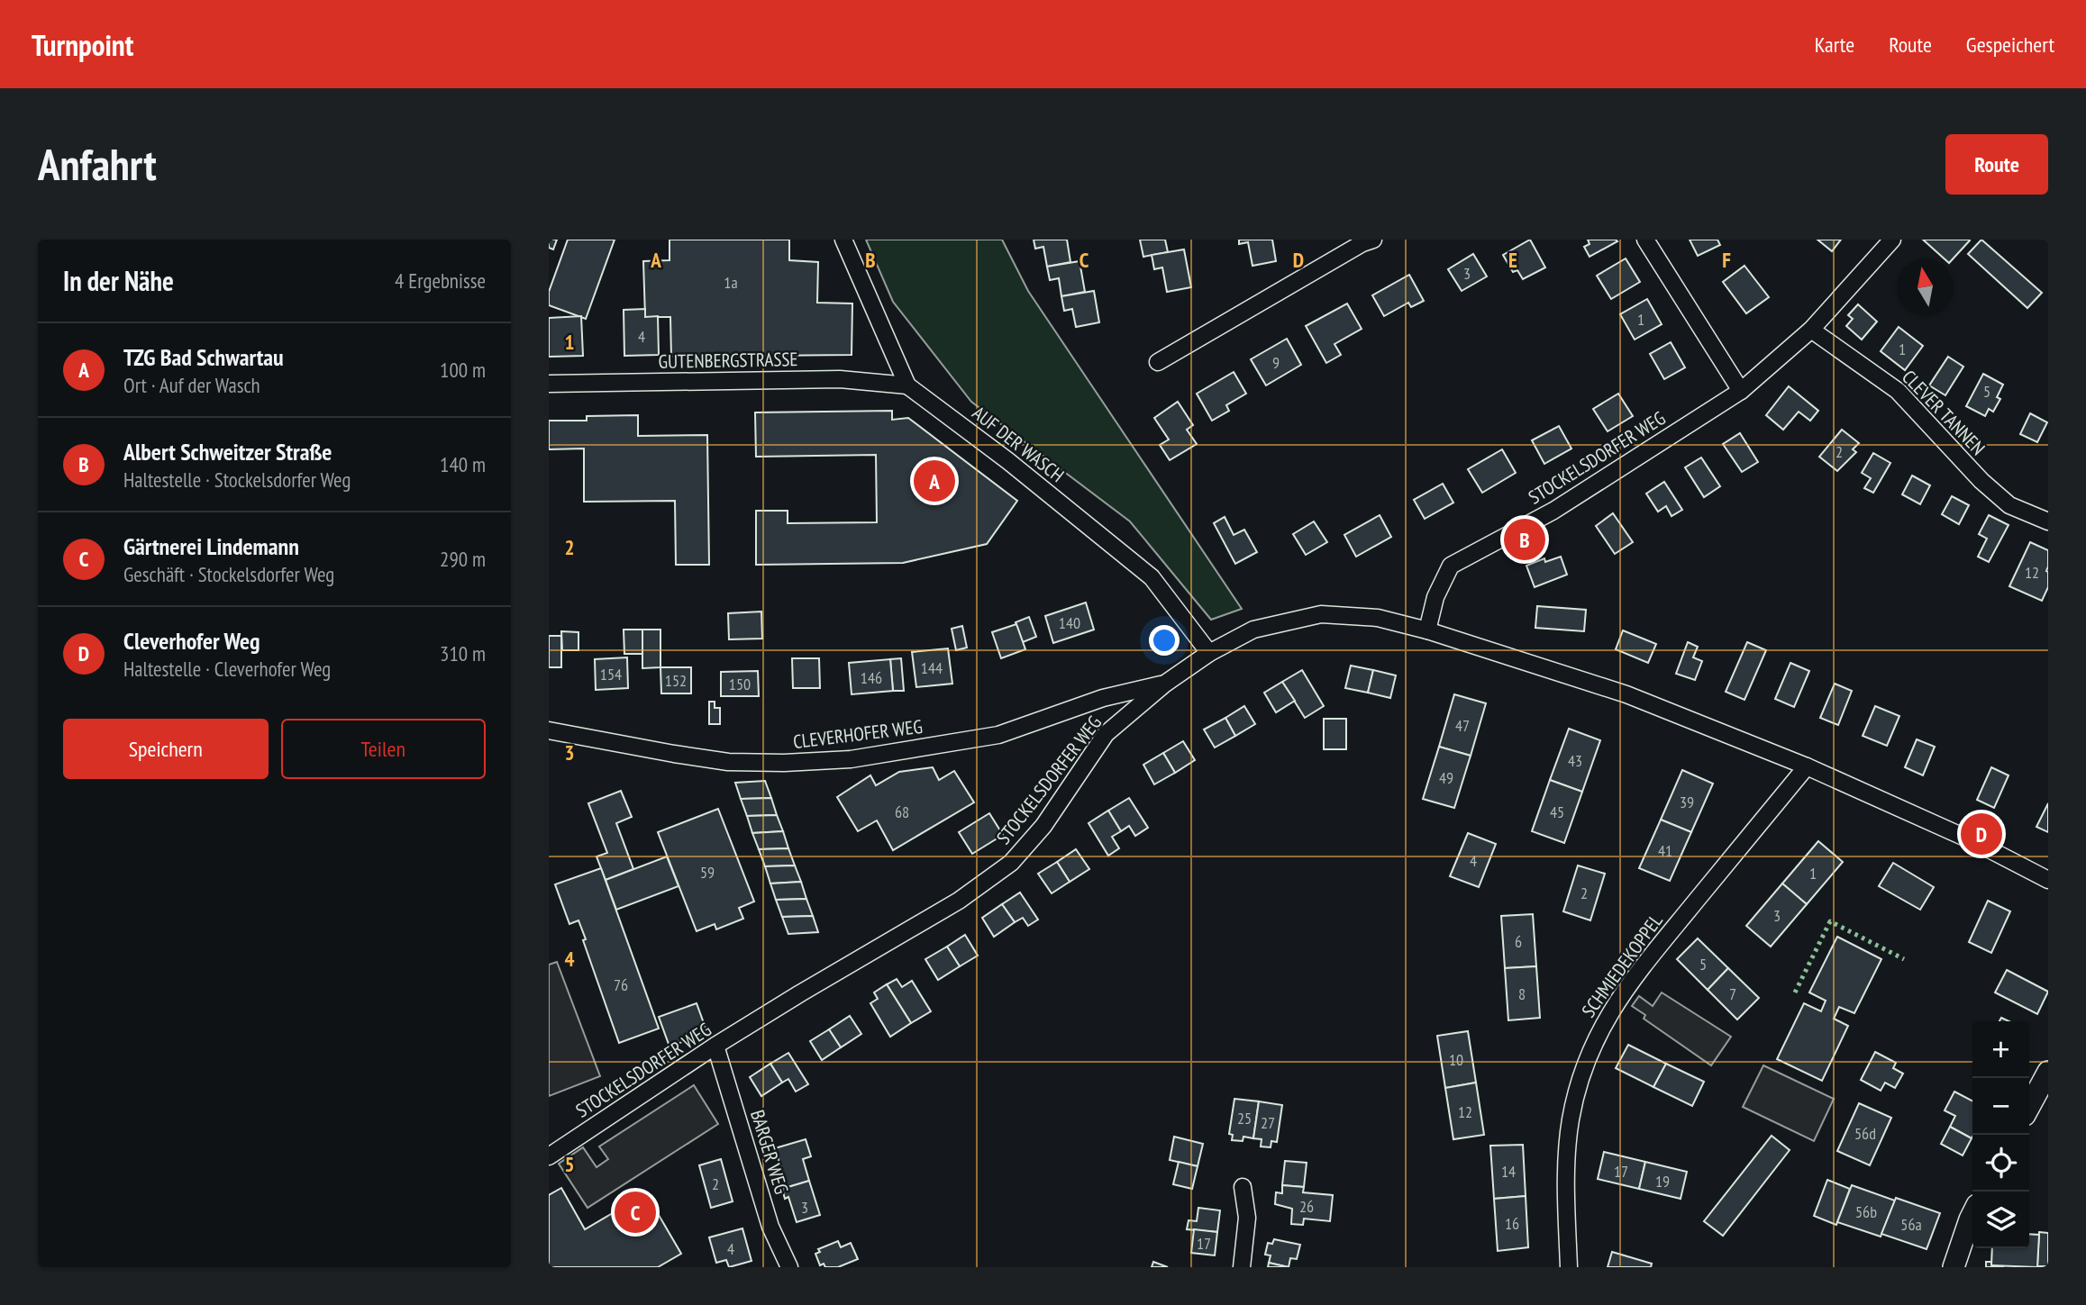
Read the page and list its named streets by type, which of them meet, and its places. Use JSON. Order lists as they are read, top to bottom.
{
  "streets": {
    "street": [
      "GUTENBERGSTRASSE",
      "CLEVER TANNEN",
      "AUF DER WASCH",
      "STOCKELSDORFER WEG",
      "CLEVERHOFER WEG",
      "SCHMIEDEKOPPEL",
      "BARGER WEG"
    ]
  },
  "crossings": [
    ["GUTENBERGSTRASSE", "AUF DER WASCH"],
    ["CLEVER TANNEN", "STOCKELSDORFER WEG"],
    ["AUF DER WASCH", "STOCKELSDORFER WEG"],
    ["STOCKELSDORFER WEG", "CLEVERHOFER WEG"],
    ["STOCKELSDORFER WEG", "BARGER WEG"]
  ],
  "house_numbers": [
    "3",
    "1a",
    "1",
    "4",
    "1",
    "9",
    "5",
    "2",
    "12",
    "140",
    "144",
    "154",
    "146",
    "152",
    "150",
    "47",
    "43",
    "49",
    "39",
    "68",
    "45",
    "41",
    "4",
    "59",
    "1",
    "2",
    "3",
    "6",
    "5",
    "76",
    "8",
    "7",
    "10",
    "12",
    "25",
    "27",
    "56d",
    "14",
    "17",
    "19",
    "2",
    "26",
    "3",
    "56b",
    "16",
    "56a",
    "17",
    "4"
  ],
  "north": "top",
  "page": {
    "header": "Turnpoint",
    "nav": ["Karte", "Route", "Gespeichert"],
    "buttons": [
      "Route",
      ["Speichern", "Teilen"]
    ],
    "title": "Anfahrt",
    "heading": ["In der Nähe", "4 Ergebnisse"],
    "list": [
      {
        "mark": "A",
        "name": "TZG Bad Schwartau",
        "note": "Ort · Auf der Wasch",
        "value": "100 m"
      },
      {
        "mark": "B",
        "name": "Albert Schweitzer Straße",
        "note": "Haltestelle · Stockelsdorfer Weg",
        "value": "140 m"
      },
      {
        "mark": "C",
        "name": "Gärtnerei Lindemann",
        "note": "Geschäft · Stockelsdorfer Weg",
        "value": "290 m"
      },
      {
        "mark": "D",
        "name": "Cleverhofer Weg",
        "note": "Haltestelle · Cleverhofer Weg",
        "value": "310 m"
      }
    ],
    "pins": [
      "A",
      "B",
      "D",
      "C"
    ],
    "map_buttons": ["+", "−"]
  },
  "grid": {
    "columns": [
      "A",
      "B",
      "C",
      "D",
      "E",
      "F"
    ],
    "rows": [
      "1",
      "2",
      "3",
      "4",
      "5"
    ]
  }
}
